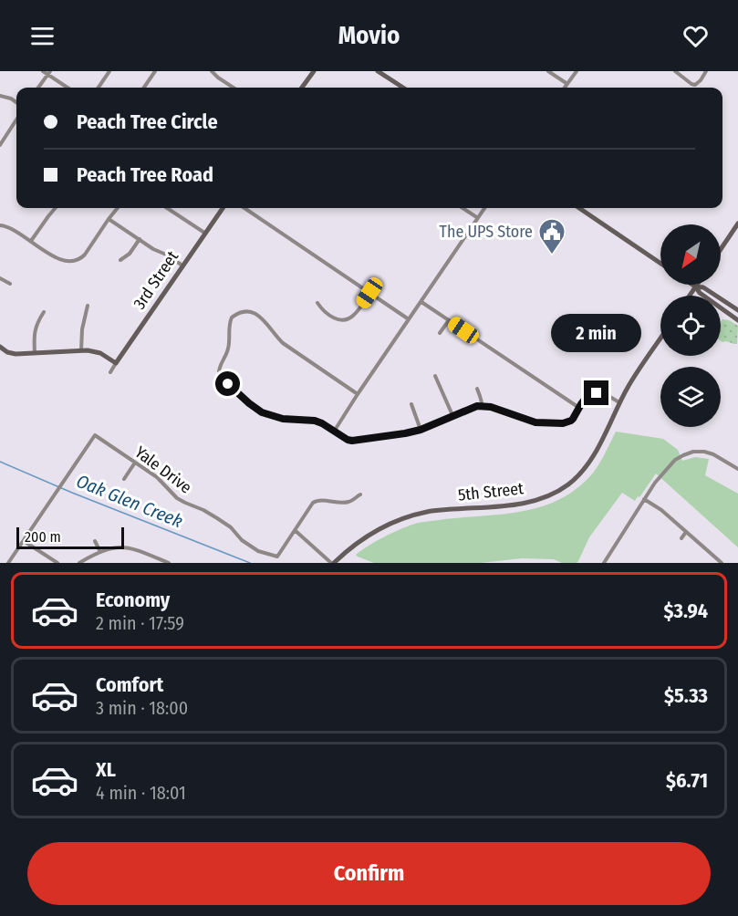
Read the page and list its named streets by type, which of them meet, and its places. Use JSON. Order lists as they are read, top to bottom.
{
  "streets": {
    "main road": ["3rd Street", "5th Street"],
    "street": ["Yale Drive"]
  },
  "water": ["Oak Glen Creek"],
  "places": {
    "public building": ["The UPS Store"]
  },
  "scale_bar": "200 m",
  "north": "bottom left",
  "page": {
    "header": "Movio",
    "banner": ["Peach Tree Circle", "Peach Tree Road"],
    "bubble": "2 min",
    "scale": "200 m",
    "list": [
      {
        "name": "Economy",
        "note": "2 min · 17:59",
        "value": "$3.94"
      },
      {
        "name": "Comfort",
        "note": "3 min · 18:00",
        "value": "$5.33"
      },
      {
        "name": "XL",
        "note": "4 min · 18:01",
        "value": "$6.71"
      }
    ],
    "buttons": "Confirm"
  }
}
